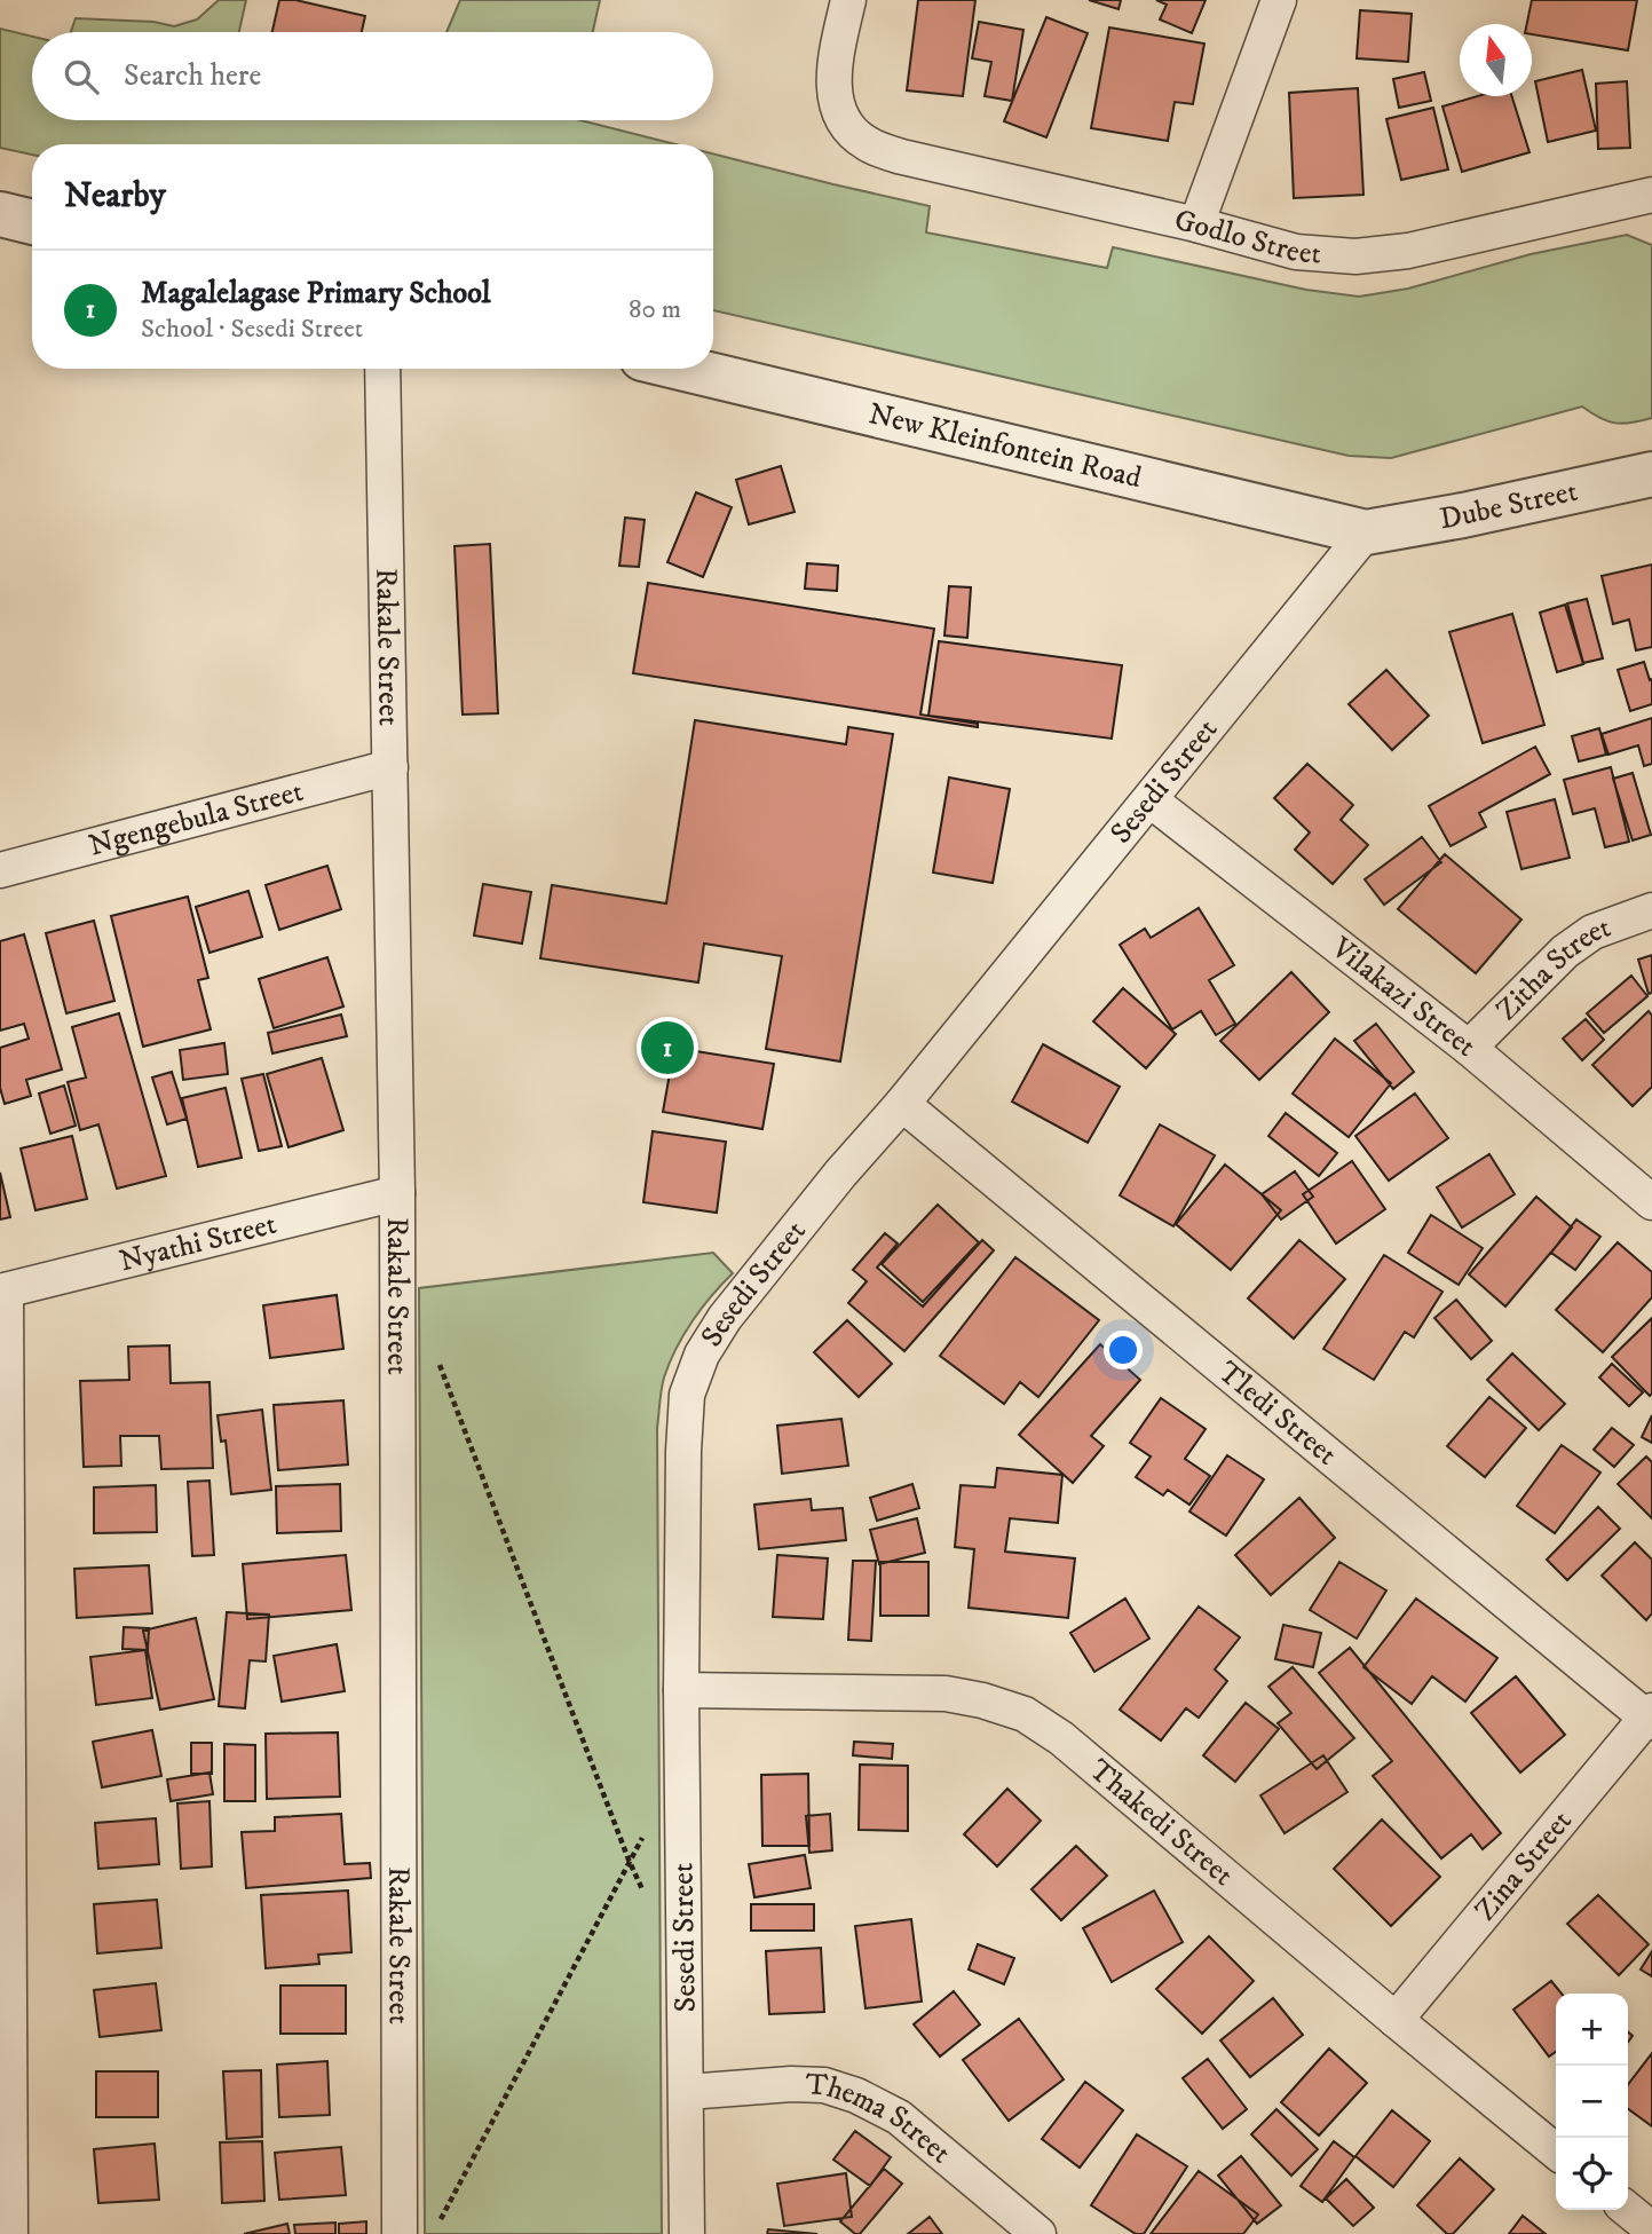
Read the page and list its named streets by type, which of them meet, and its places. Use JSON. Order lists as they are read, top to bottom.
{
  "streets": {
    "street": [
      "Godlo Street",
      "New Kleinfontein Road",
      "Dube Street",
      "Rakale Street",
      "Sesedi Street",
      "Ngengebula Street",
      "Zitha Street",
      "Vilakazi Street",
      "Nyathi Street",
      "Tledi Street",
      "Thakedi Street",
      "Zina Street",
      "Thema Street"
    ]
  },
  "crossings": [
    ["New Kleinfontein Road", "Dube Street"],
    ["New Kleinfontein Road", "Sesedi Street"],
    ["Dube Street", "Sesedi Street"],
    ["Rakale Street", "Ngengebula Street"],
    ["Rakale Street", "Nyathi Street"],
    ["Sesedi Street", "Vilakazi Street"],
    ["Sesedi Street", "Tledi Street"],
    ["Sesedi Street", "Thakedi Street"],
    ["Sesedi Street", "Thema Street"],
    ["Zitha Street", "Vilakazi Street"],
    ["Tledi Street", "Zina Street"],
    ["Thakedi Street", "Zina Street"]
  ],
  "north": "top",
  "page": {
    "search": "Search here",
    "heading": "Nearby",
    "list": [
      {
        "mark": "1",
        "name": "Magalelagase Primary School",
        "note": "School · Sesedi Street",
        "value": "80 m"
      }
    ],
    "pins": "1",
    "map_buttons": ["+", "−"]
  }
}
